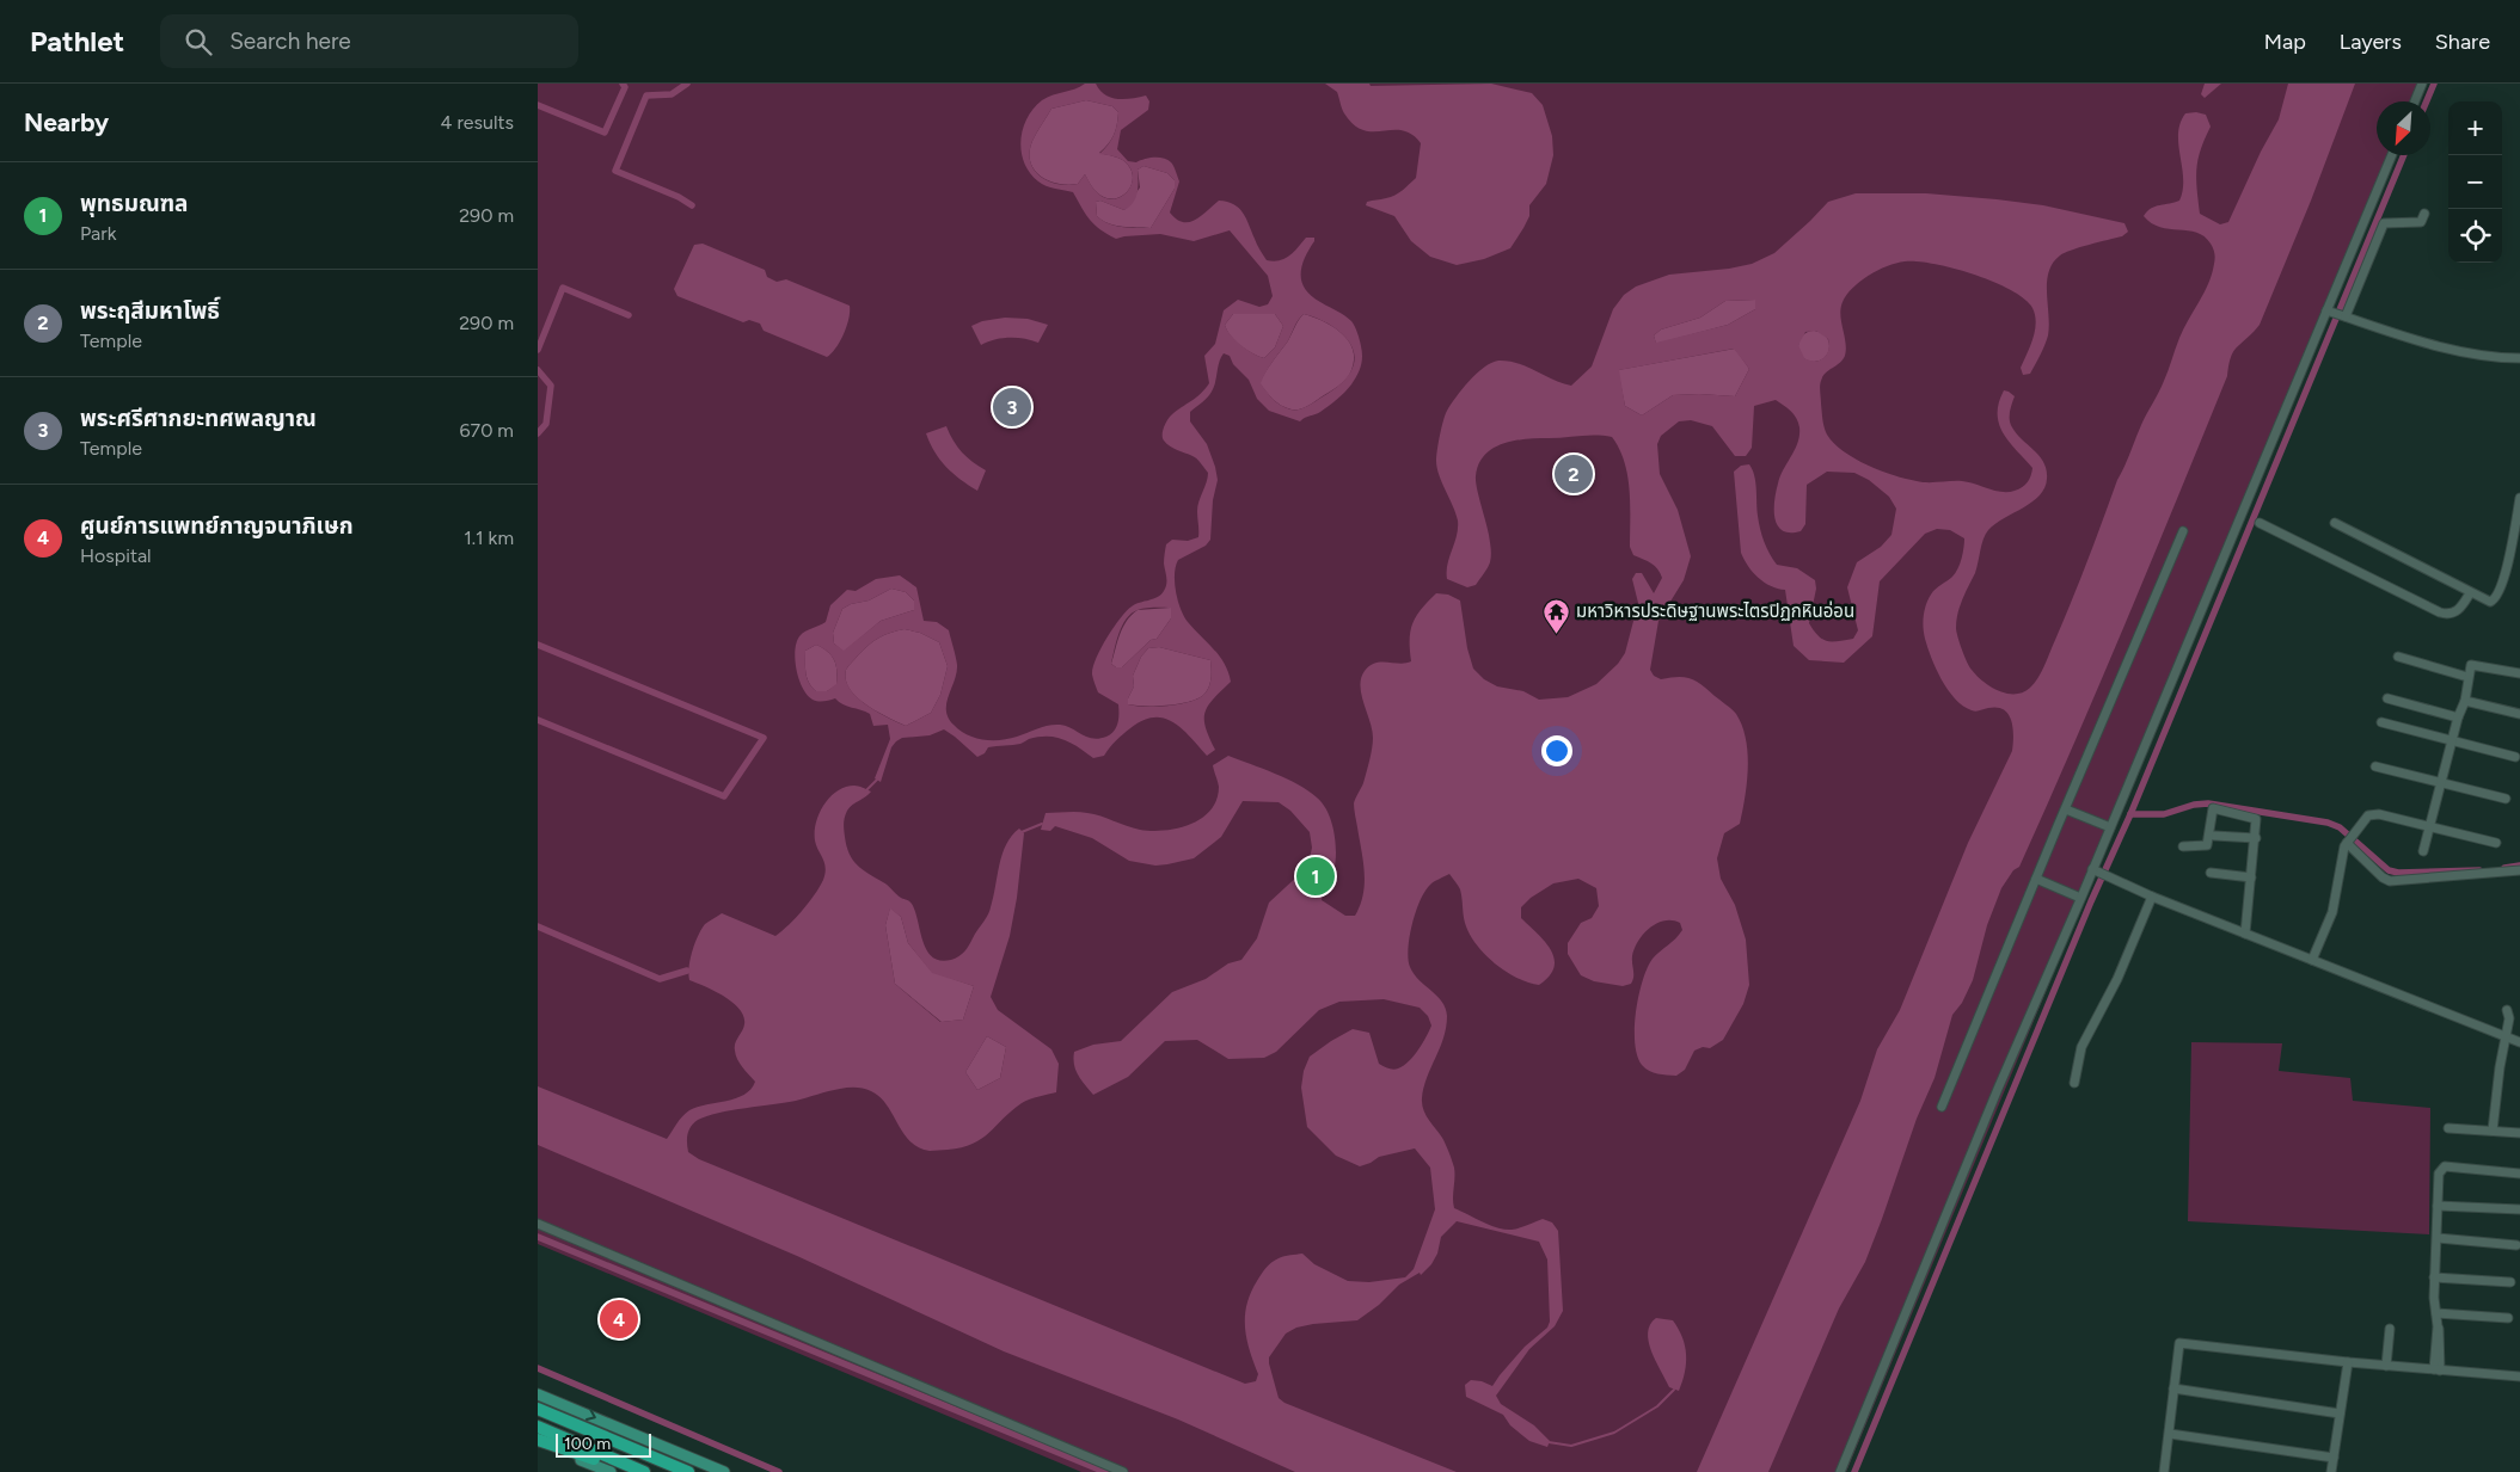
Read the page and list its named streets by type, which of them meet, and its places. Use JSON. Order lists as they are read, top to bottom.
{
  "places": {
    "temple": ["มหาวิหารประดิษฐานพระไตรปิฏกหินอ่อน"]
  },
  "scale_bar": "100 m",
  "north": "bottom left",
  "page": {
    "header": "Pathlet",
    "search": "Search here",
    "nav": ["Map", "Layers", "Share"],
    "heading": ["Nearby", "4 results"],
    "map_buttons": ["+", "−"],
    "list": [
      {
        "mark": "1",
        "name": "พุทธมณฑล",
        "note": "Park",
        "value": "290 m"
      },
      {
        "mark": "2",
        "name": "พระฤสีมหาโพธิ์",
        "note": "Temple",
        "value": "290 m"
      },
      {
        "mark": "3",
        "name": "พระศรีศากยะทศพลญาณ",
        "note": "Temple",
        "value": "670 m"
      },
      {
        "mark": "4",
        "name": "ศูนย์การแพทย์กาญจนาภิเษก",
        "note": "Hospital",
        "value": "1.1 km"
      }
    ],
    "pins": [
      "3",
      "2",
      "1",
      "4"
    ],
    "scale": "100 m"
  }
}
